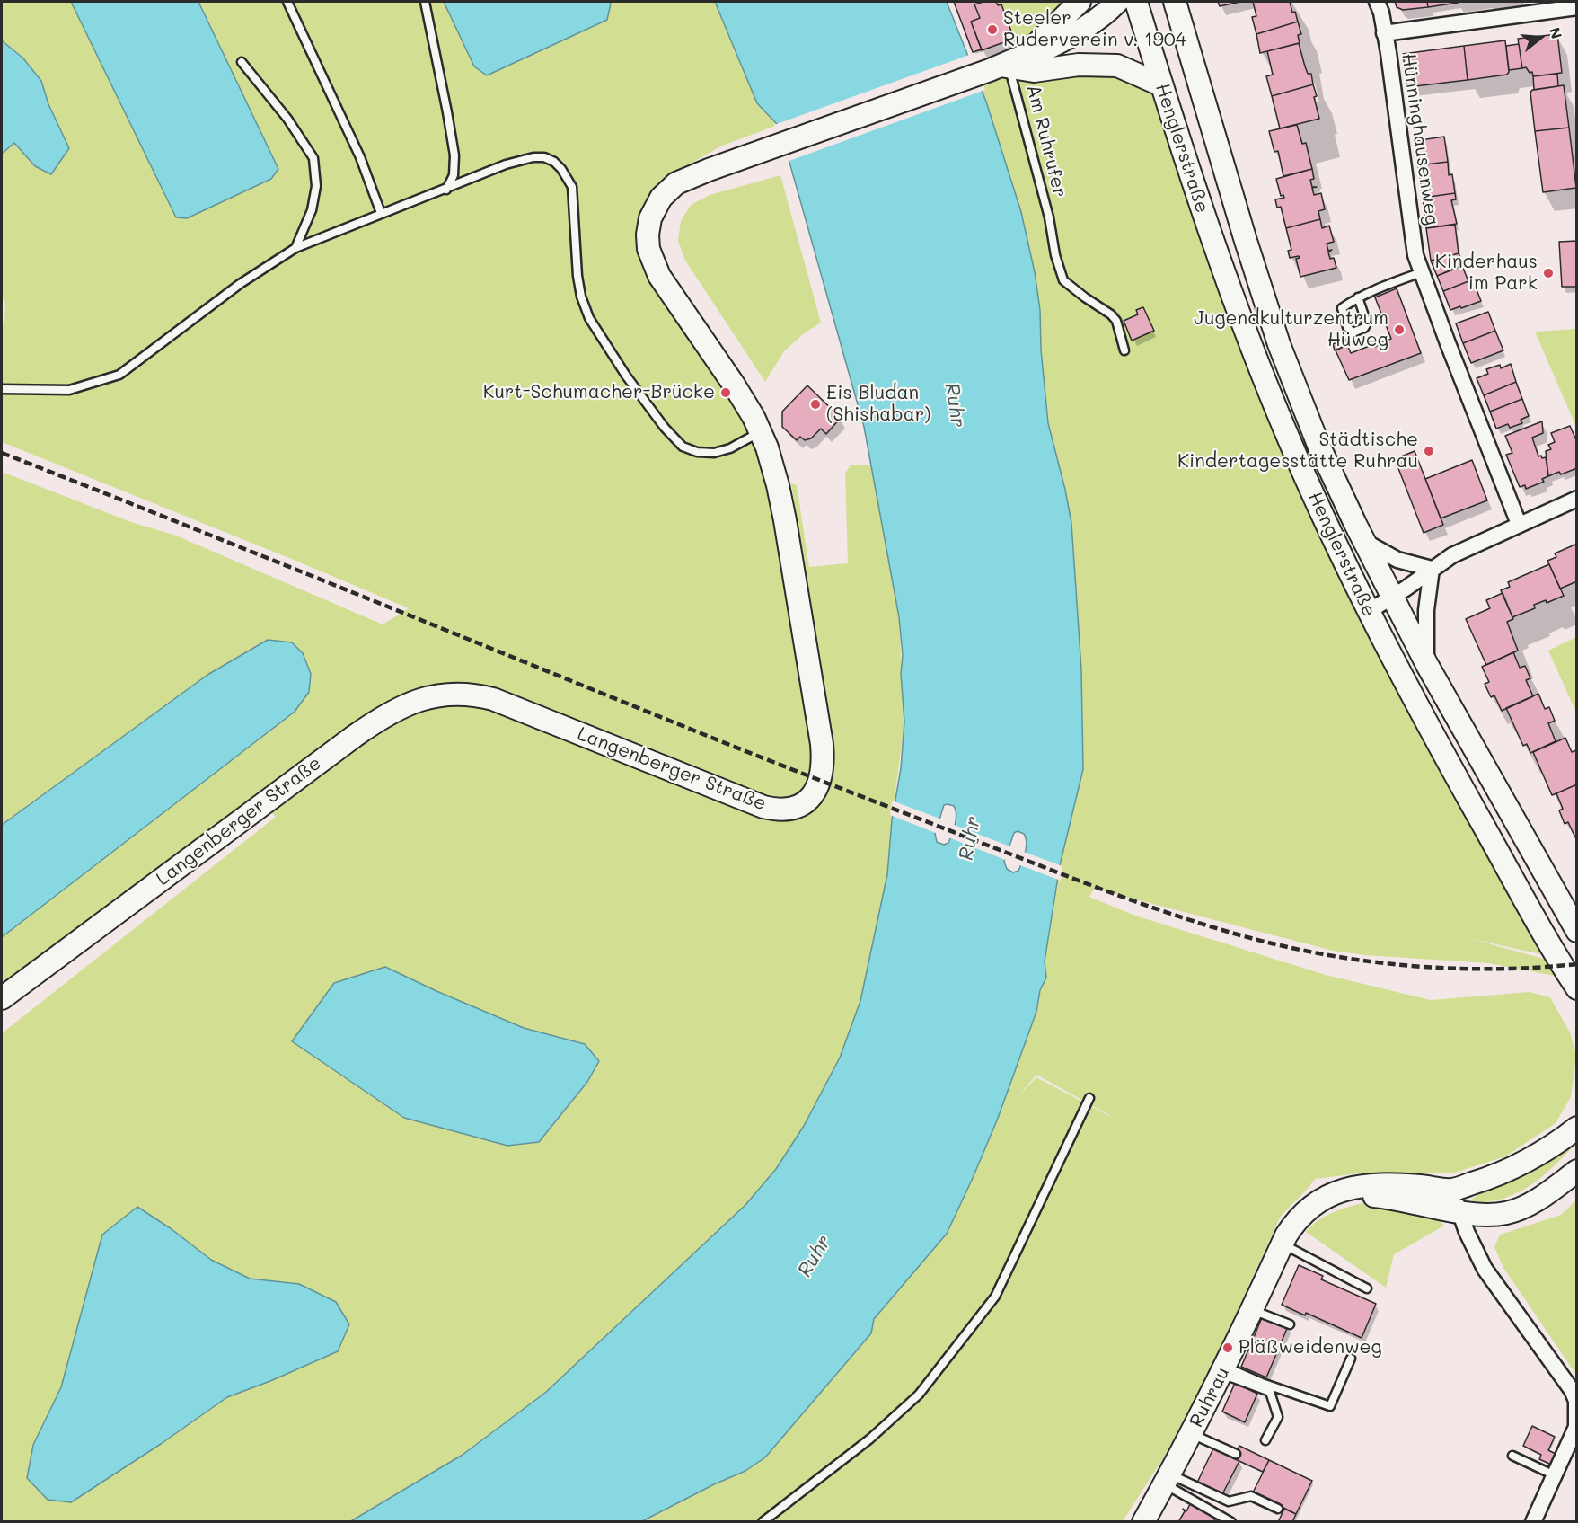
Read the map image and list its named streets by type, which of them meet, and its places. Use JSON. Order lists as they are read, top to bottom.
{
  "streets": {
    "main road": ["Henglerstraße", "Langenberger Straße", "Ruhrau"],
    "street": ["Hünninghausenweg"],
    "lane": ["Am Ruhrufer"]
  },
  "crossings": [
    ["Am Ruhrufer", "Langenberger Straße"]
  ],
  "water": ["Ruhr"],
  "places": [
    "Steeler Ruderverein v. 1904",
    "Kinderhaus im Park",
    "Jugendkulturzentrum Hüweg",
    "Kurt-Schumacher-Brücke",
    "Eis Bludan (Shishabar)",
    "Städtische Kindertagesstätte Ruhrau",
    "Pläßweidenweg"
  ],
  "north": "right"
}
